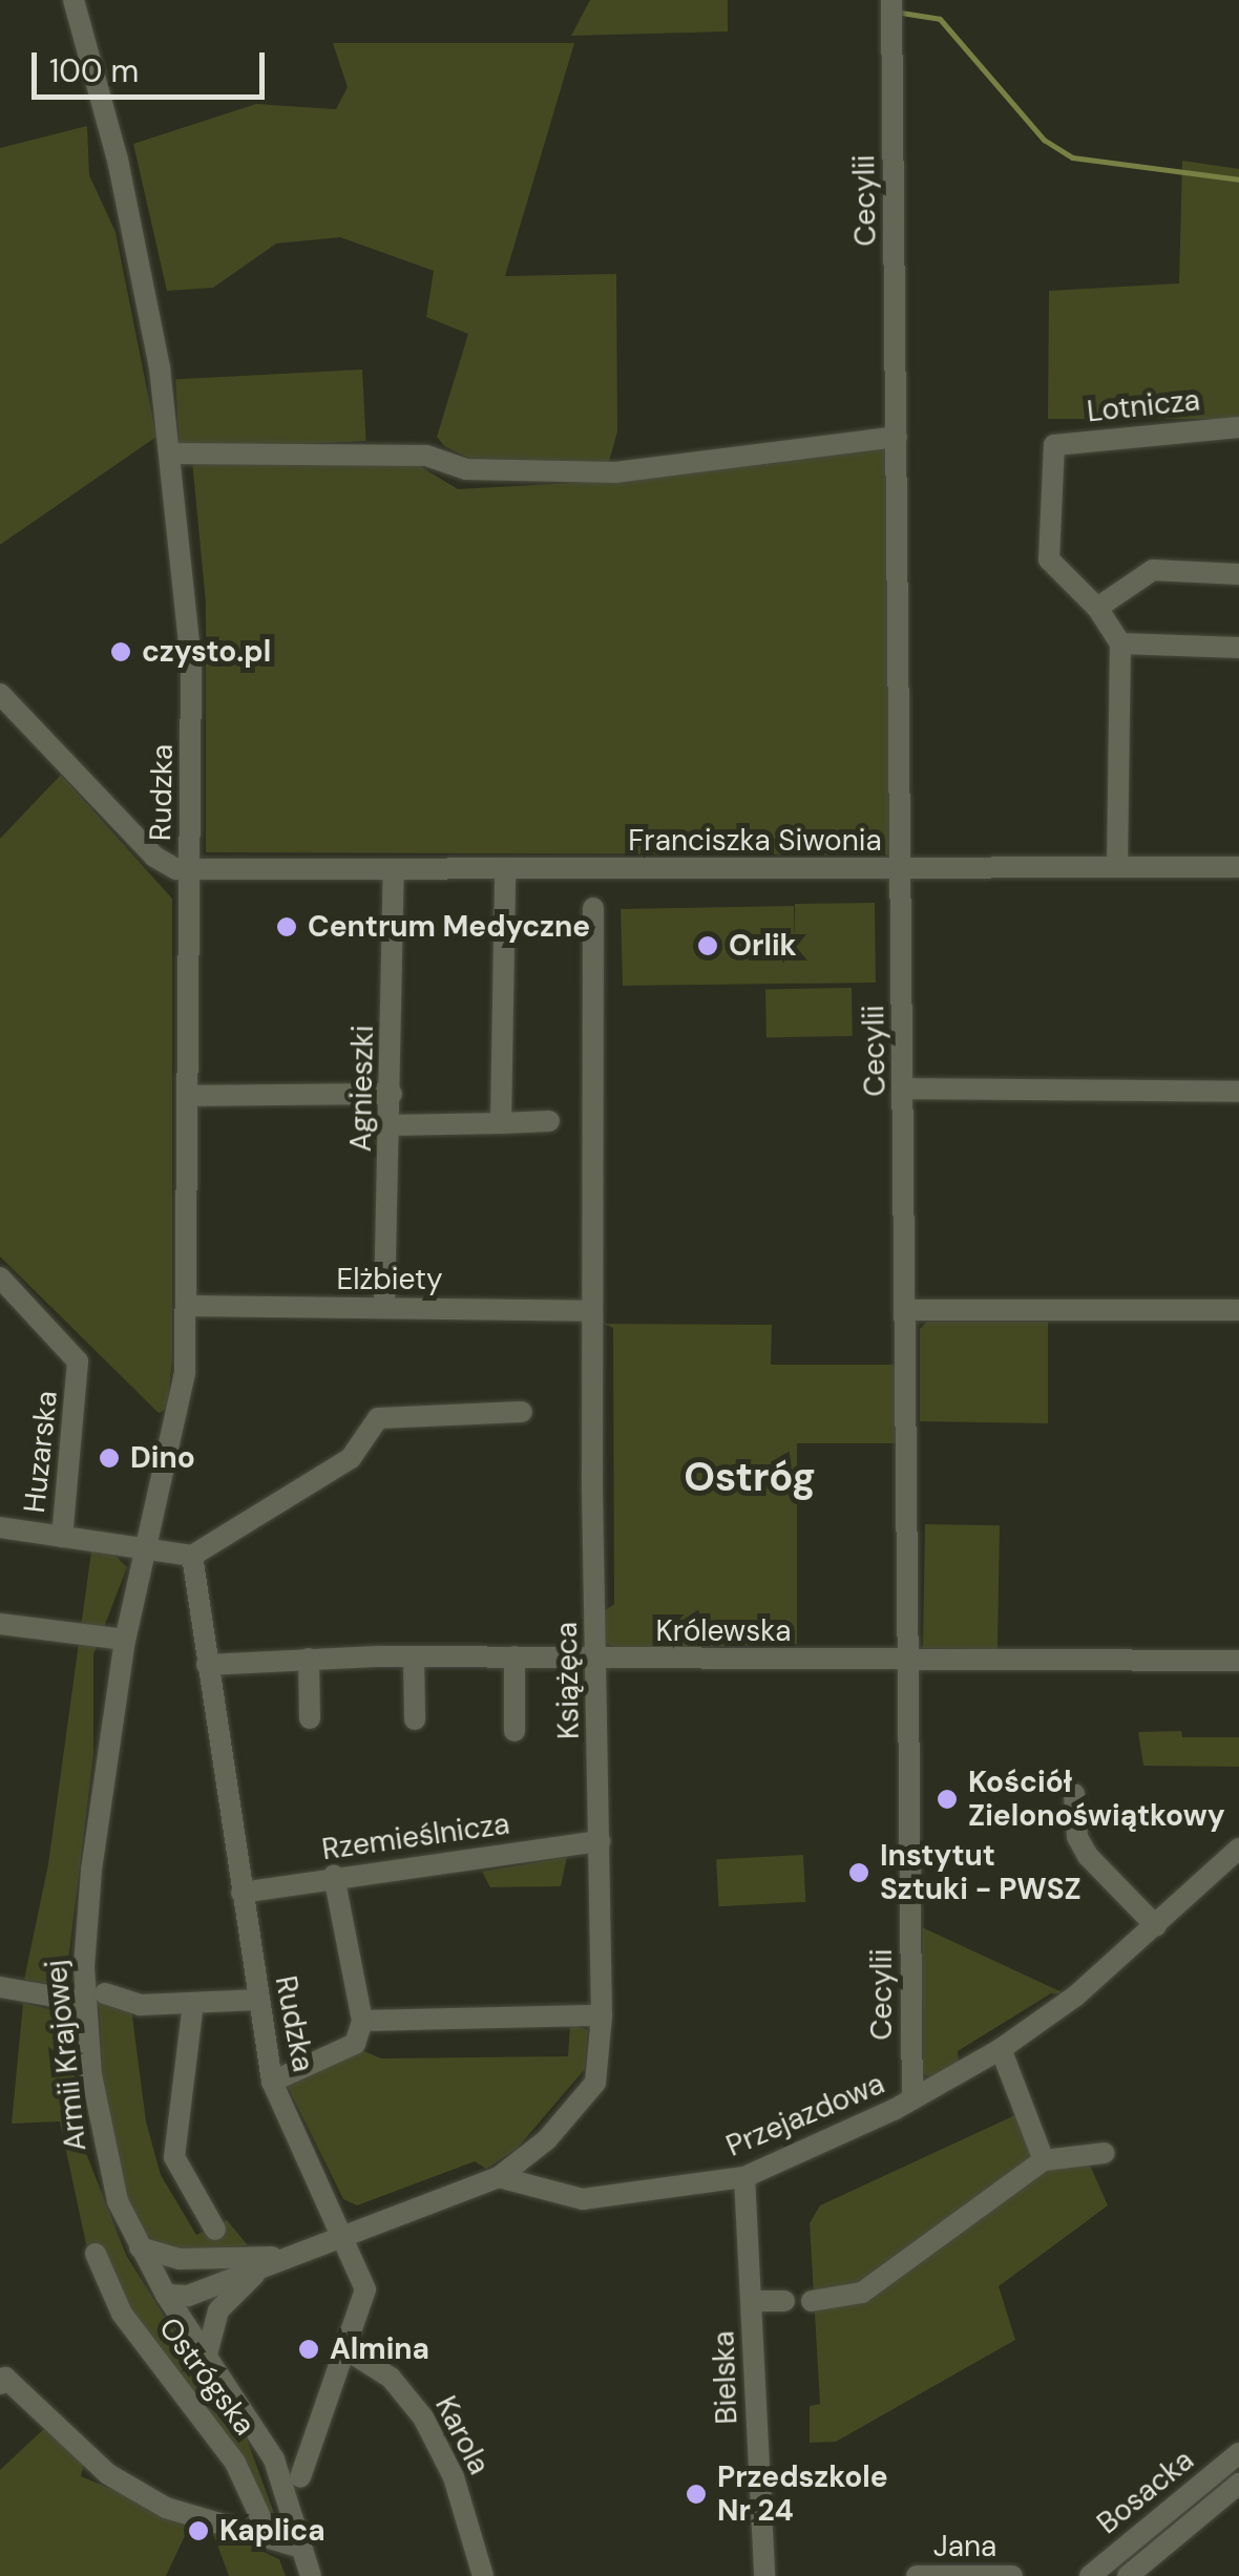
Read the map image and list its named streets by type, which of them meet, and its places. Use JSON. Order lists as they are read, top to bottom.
{
  "streets": {
    "street": [
      "Cecylii",
      "Lotnicza",
      "Rudzka",
      "Franciszka Siwonia",
      "Agnieszki",
      "Elżbiety",
      "Huzarska",
      "Królewska",
      "Książęca",
      "Rzemieślnicza",
      "Armii Krajowej",
      "Przejazdowa",
      "Ostrógska",
      "Bielska",
      "Karola",
      "Bosacka",
      "Jana"
    ]
  },
  "crossings": [
    ["Cecylii", "Franciszka Siwonia"],
    ["Cecylii", "Królewska"],
    ["Cecylii", "Przejazdowa"],
    ["Rudzka", "Franciszka Siwonia"],
    ["Rudzka", "Elżbiety"],
    ["Rudzka", "Królewska"],
    ["Rudzka", "Książęca"],
    ["Rudzka", "Rzemieślnicza"],
    ["Rudzka", "Armii Krajowej"],
    ["Rudzka", "Karola"],
    ["Franciszka Siwonia", "Agnieszki"],
    ["Agnieszki", "Elżbiety"],
    ["Elżbiety", "Książęca"],
    ["Królewska", "Książęca"],
    ["Książęca", "Rzemieślnicza"],
    ["Książęca", "Armii Krajowej"],
    ["Książęca", "Przejazdowa"],
    ["Przejazdowa", "Bielska"]
  ],
  "districts": ["Ostróg"],
  "places": [
    "czysto.pl",
    "Centrum Medyczne",
    "Orlik",
    "Dino",
    "Kościół Zielonoświątkowy",
    "Instytut Sztuki - PWSZ",
    "Almina",
    "Przedszkole Nr 24",
    "Kaplica"
  ],
  "scale_bar": "100 m"
}
